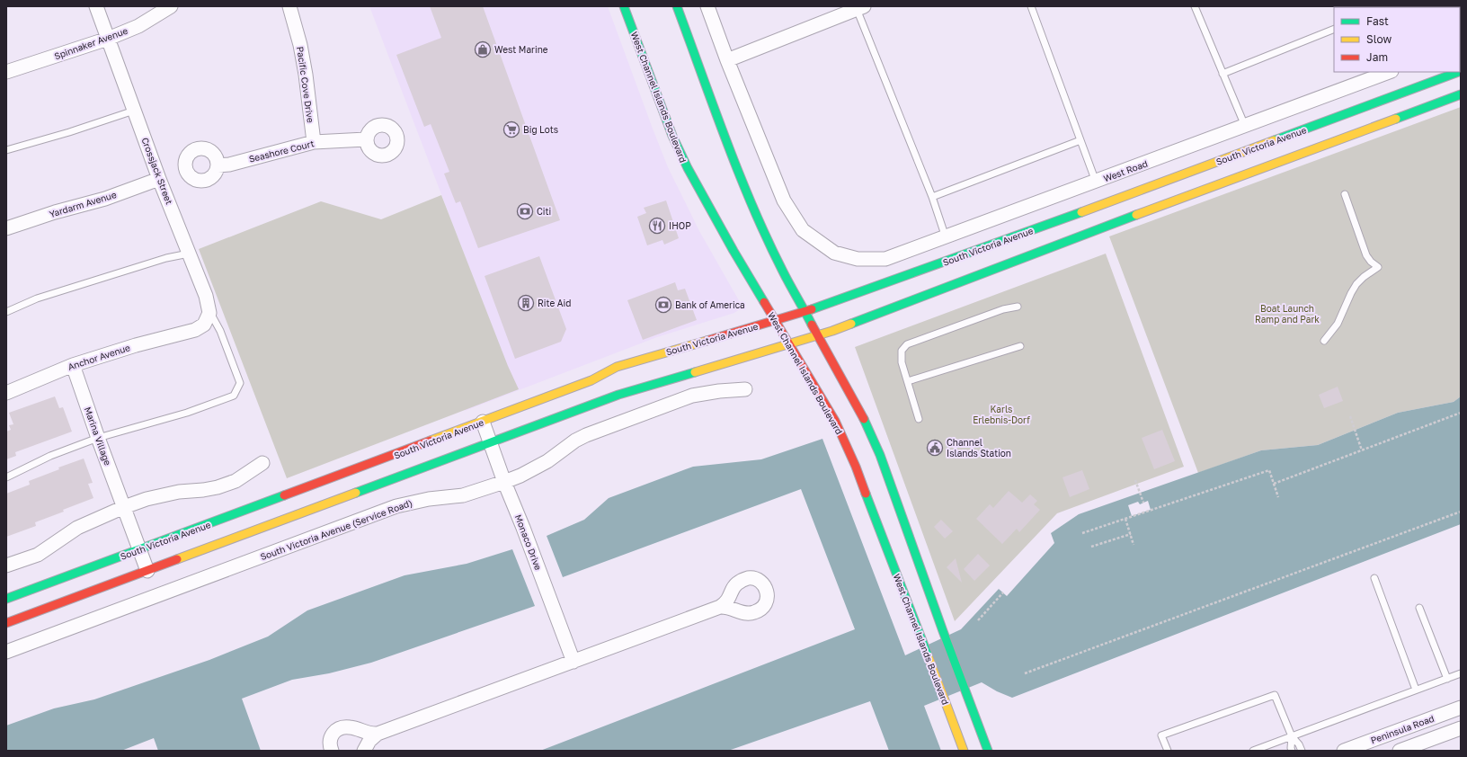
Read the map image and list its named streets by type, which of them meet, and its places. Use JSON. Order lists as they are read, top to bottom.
{
  "streets": {
    "main road": ["West Channel Islands Boulevard", "South Victoria Avenue"],
    "street": [
      "Spinnaker Avenue",
      "Pacific Cove Drive",
      "Seashore Court",
      "Crossjack Street",
      "West Road",
      "Yardarm Avenue",
      "Anchor Avenue",
      "Marina Village",
      "South Victoria Avenue (Service Road)",
      "Monaco Drive",
      "Peninsula Road"
    ]
  },
  "crossings": [
    ["Spinnaker Avenue", "Crossjack Street"],
    ["Pacific Cove Drive", "Seashore Court"],
    ["West Channel Islands Boulevard", "South Victoria Avenue"],
    ["South Victoria Avenue", "Marina Village"],
    ["South Victoria Avenue", "Monaco Drive"],
    ["Crossjack Street", "Yardarm Avenue"],
    ["Crossjack Street", "Anchor Avenue"],
    ["Anchor Avenue", "Marina Village"],
    ["South Victoria Avenue (Service Road)", "Monaco Drive"]
  ],
  "parks": ["Boat Launch Ramp and Park", "Karls Erlebnis-Dorf"],
  "places": {
    "shop": ["West Marine"],
    "supermarket": ["Big Lots"],
    "bank": ["Citi", "Bank of America"],
    "restaurant": ["IHOP"],
    "building": ["Rite Aid"],
    "public building": ["Channel Islands Station"]
  },
  "legend": ["Fast", "Slow", "Jam"]
}
